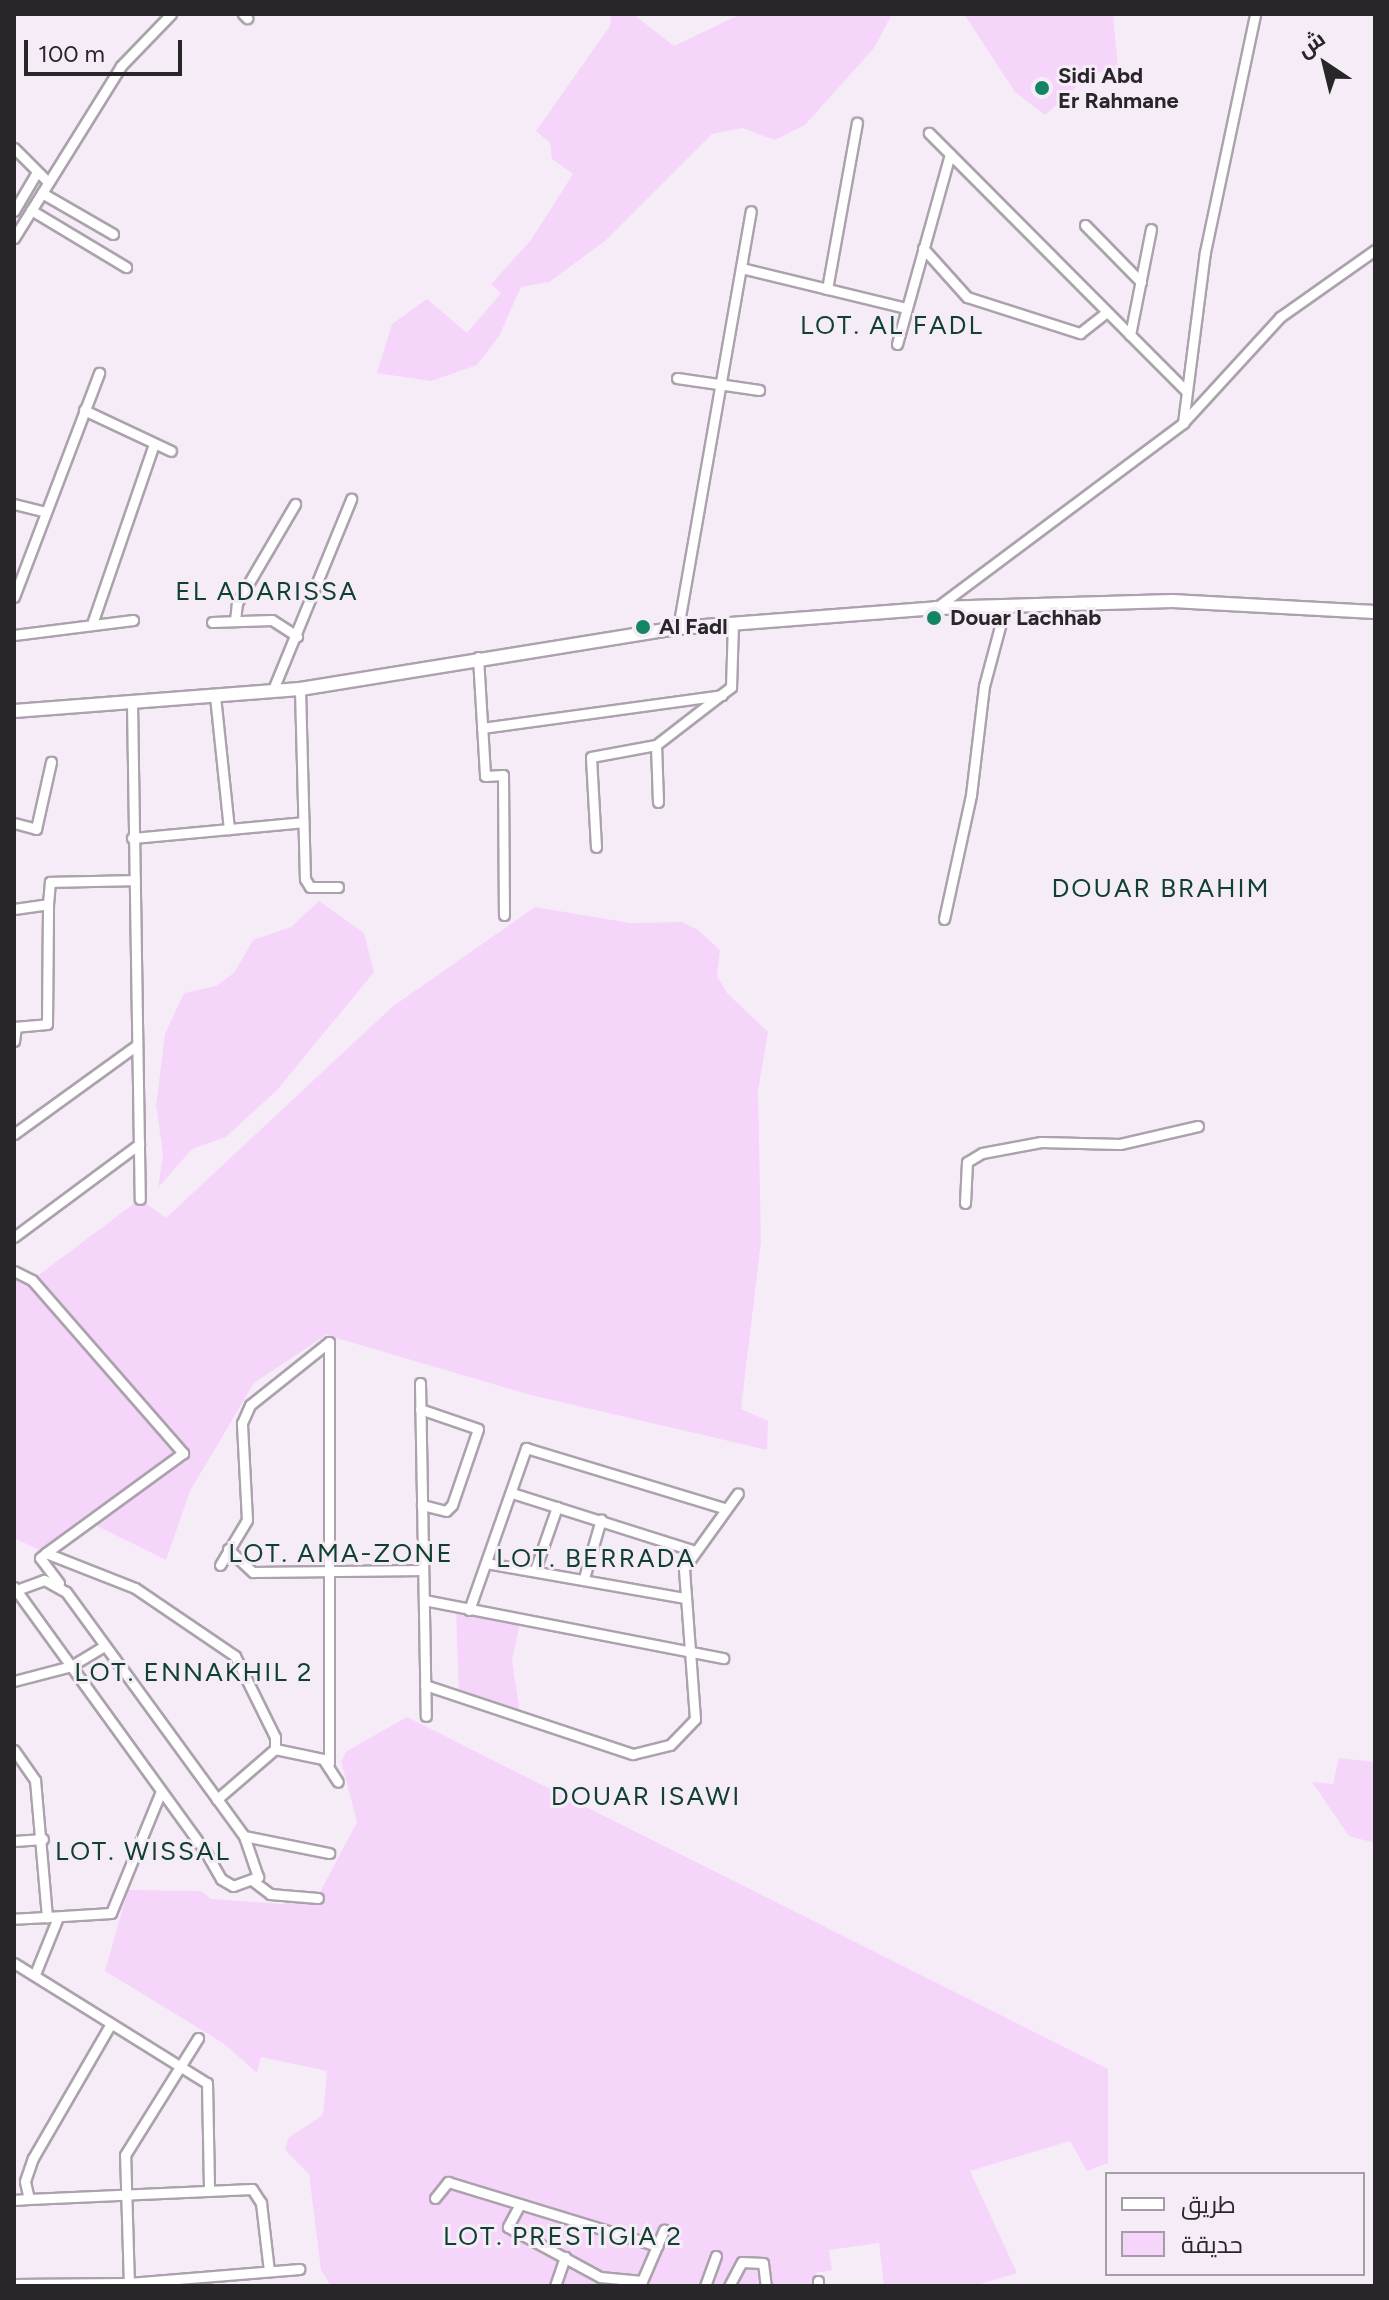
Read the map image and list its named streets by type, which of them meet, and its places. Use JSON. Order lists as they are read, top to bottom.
{
  "districts": [
    "LOT. AL FADL",
    "EL ADARISSA",
    "DOUAR BRAHIM",
    "LOT. AMA-ZONE",
    "LOT. BERRADA",
    "LOT. ENNAKHIL 2",
    "DOUAR ISAWI",
    "LOT. WISSAL",
    "LOT. PRESTIGIA 2"
  ],
  "places": ["Sidi Abd Er Rahmane", "Douar Lachhab", "Al Fadl"],
  "legend": ["طريق", "حديقة"],
  "scale_bar": "100 m",
  "north": "top left"
}
